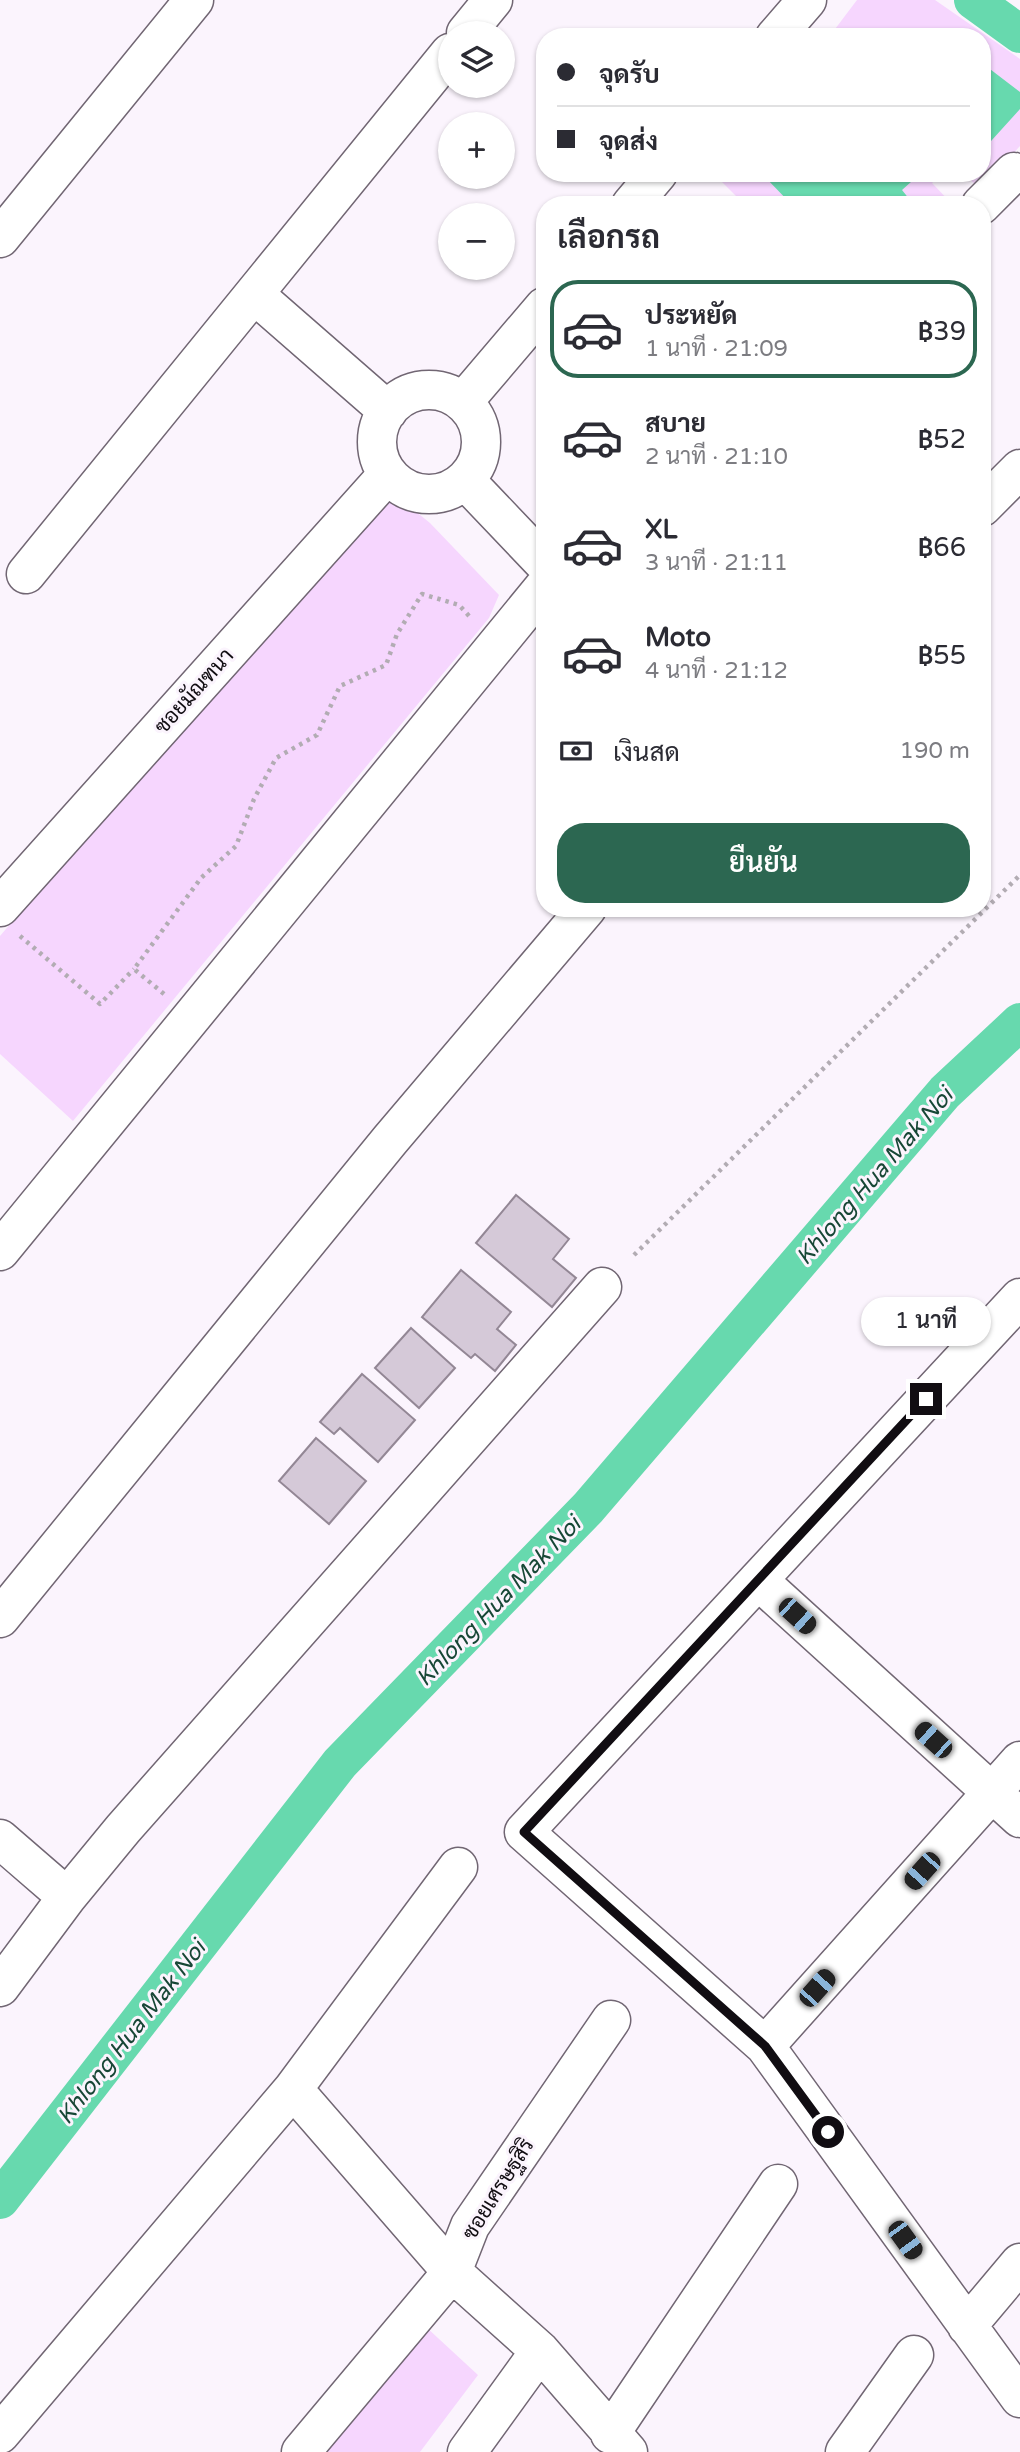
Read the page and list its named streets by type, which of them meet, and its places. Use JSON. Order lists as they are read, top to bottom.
{
  "streets": {
    "street": ["ซอยมัณฑนา", "ซอยเศรษฐสิริ"]
  },
  "water": ["Khlong Hua Mak Noi"],
  "page": {
    "map_buttons": ["+", "−"],
    "banner": ["จุดรับ", "จุดส่ง"],
    "heading": "เลือกรถ",
    "list": [
      {
        "name": "ประหยัด",
        "note": "1 นาที · 21:09",
        "value": "฿39"
      },
      {
        "name": "สบาย",
        "note": "2 นาที · 21:10",
        "value": "฿52"
      },
      {
        "name": "XL",
        "note": "3 นาที · 21:11",
        "value": "฿66"
      },
      {
        "name": "Moto",
        "note": "4 นาที · 21:12",
        "value": "฿55"
      }
    ],
    "pay": ["เงินสด", "190 m"],
    "buttons": "ยืนยัน",
    "bubble": "1 นาที"
  }
}
